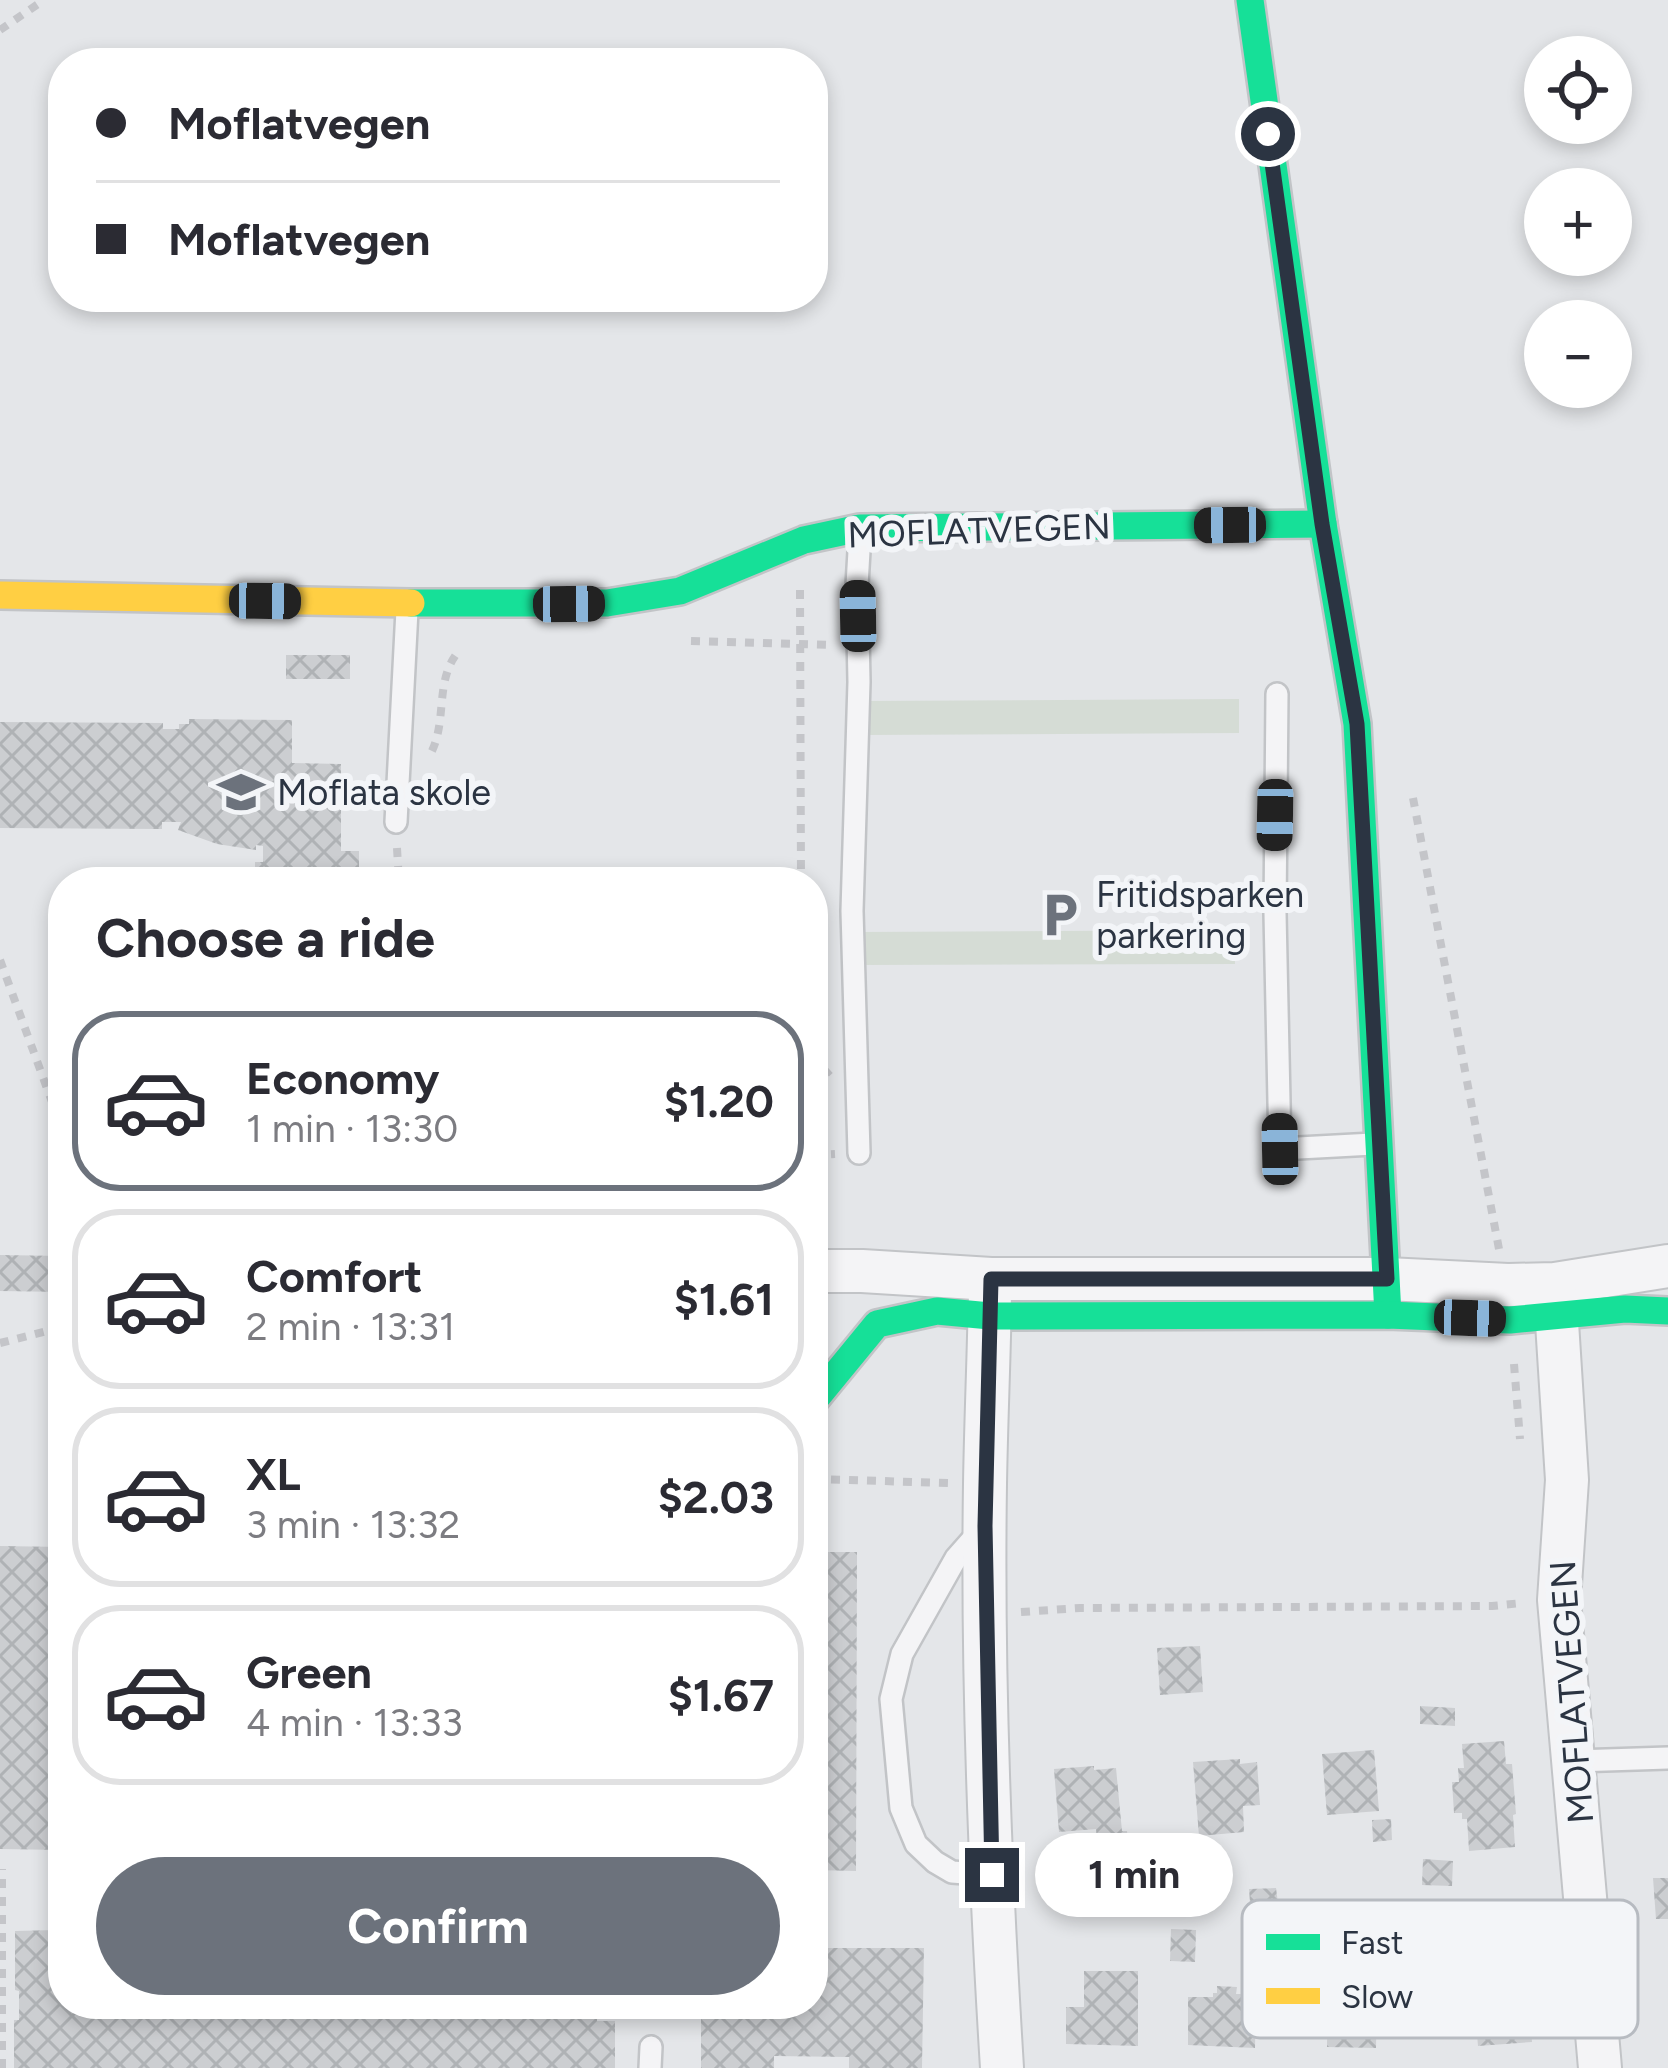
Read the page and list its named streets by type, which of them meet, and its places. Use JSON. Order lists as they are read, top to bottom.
{
  "streets": {
    "street": ["MOFLATVEGEN"]
  },
  "places": {
    "school or university": ["Moflata skole"],
    "parking": ["Fritidsparken parkering"]
  },
  "legend": ["Fast", "Slow"],
  "page": {
    "map_buttons": ["+", "−"],
    "banner": ["Moflatvegen", "Moflatvegen"],
    "heading": "Choose a ride",
    "list": [
      {
        "name": "Economy",
        "note": "1 min · 13:30",
        "value": "$1.20"
      },
      {
        "name": "Comfort",
        "note": "2 min · 13:31",
        "value": "$1.61"
      },
      {
        "name": "XL",
        "note": "3 min · 13:32",
        "value": "$2.03"
      },
      {
        "name": "Green",
        "note": "4 min · 13:33",
        "value": "$1.67"
      }
    ],
    "bubble": "1 min",
    "buttons": "Confirm"
  }
}
